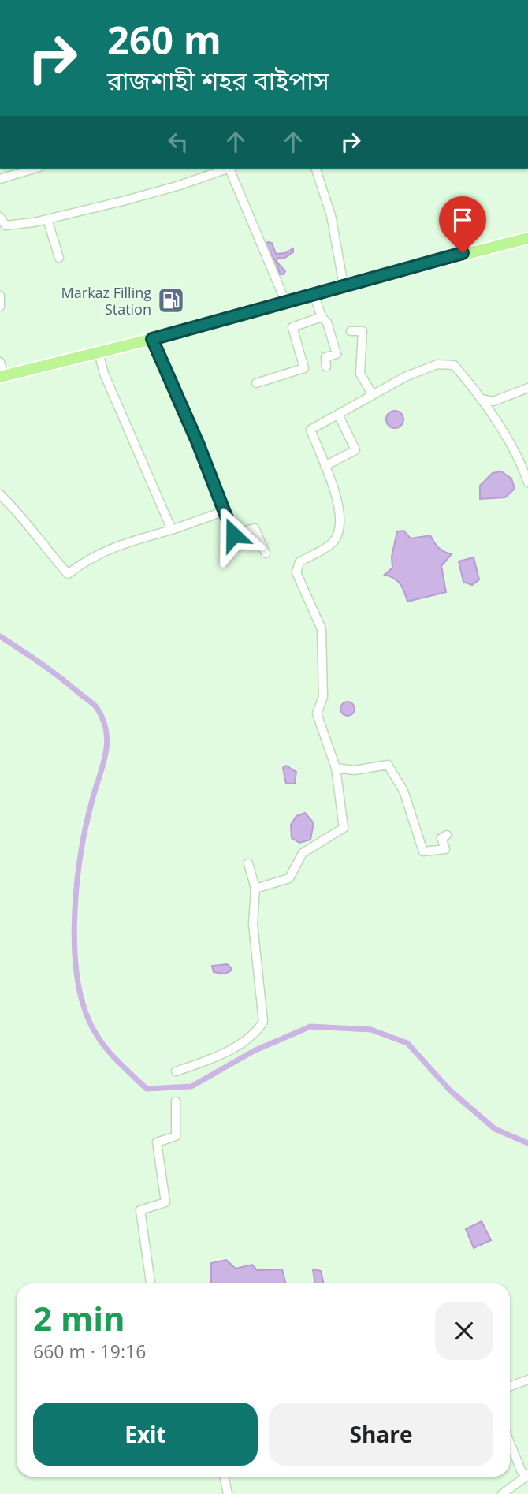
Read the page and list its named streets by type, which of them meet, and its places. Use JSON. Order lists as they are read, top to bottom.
{
  "places": {
    "fuel station": ["Markaz Filling Station"]
  },
  "page": {
    "turn": ["260 m", "রাজশাহী শহর বাইপাস"],
    "heading": ["2 min", "660 m · 19:16"],
    "buttons": ["Exit", "Share"]
  }
}
